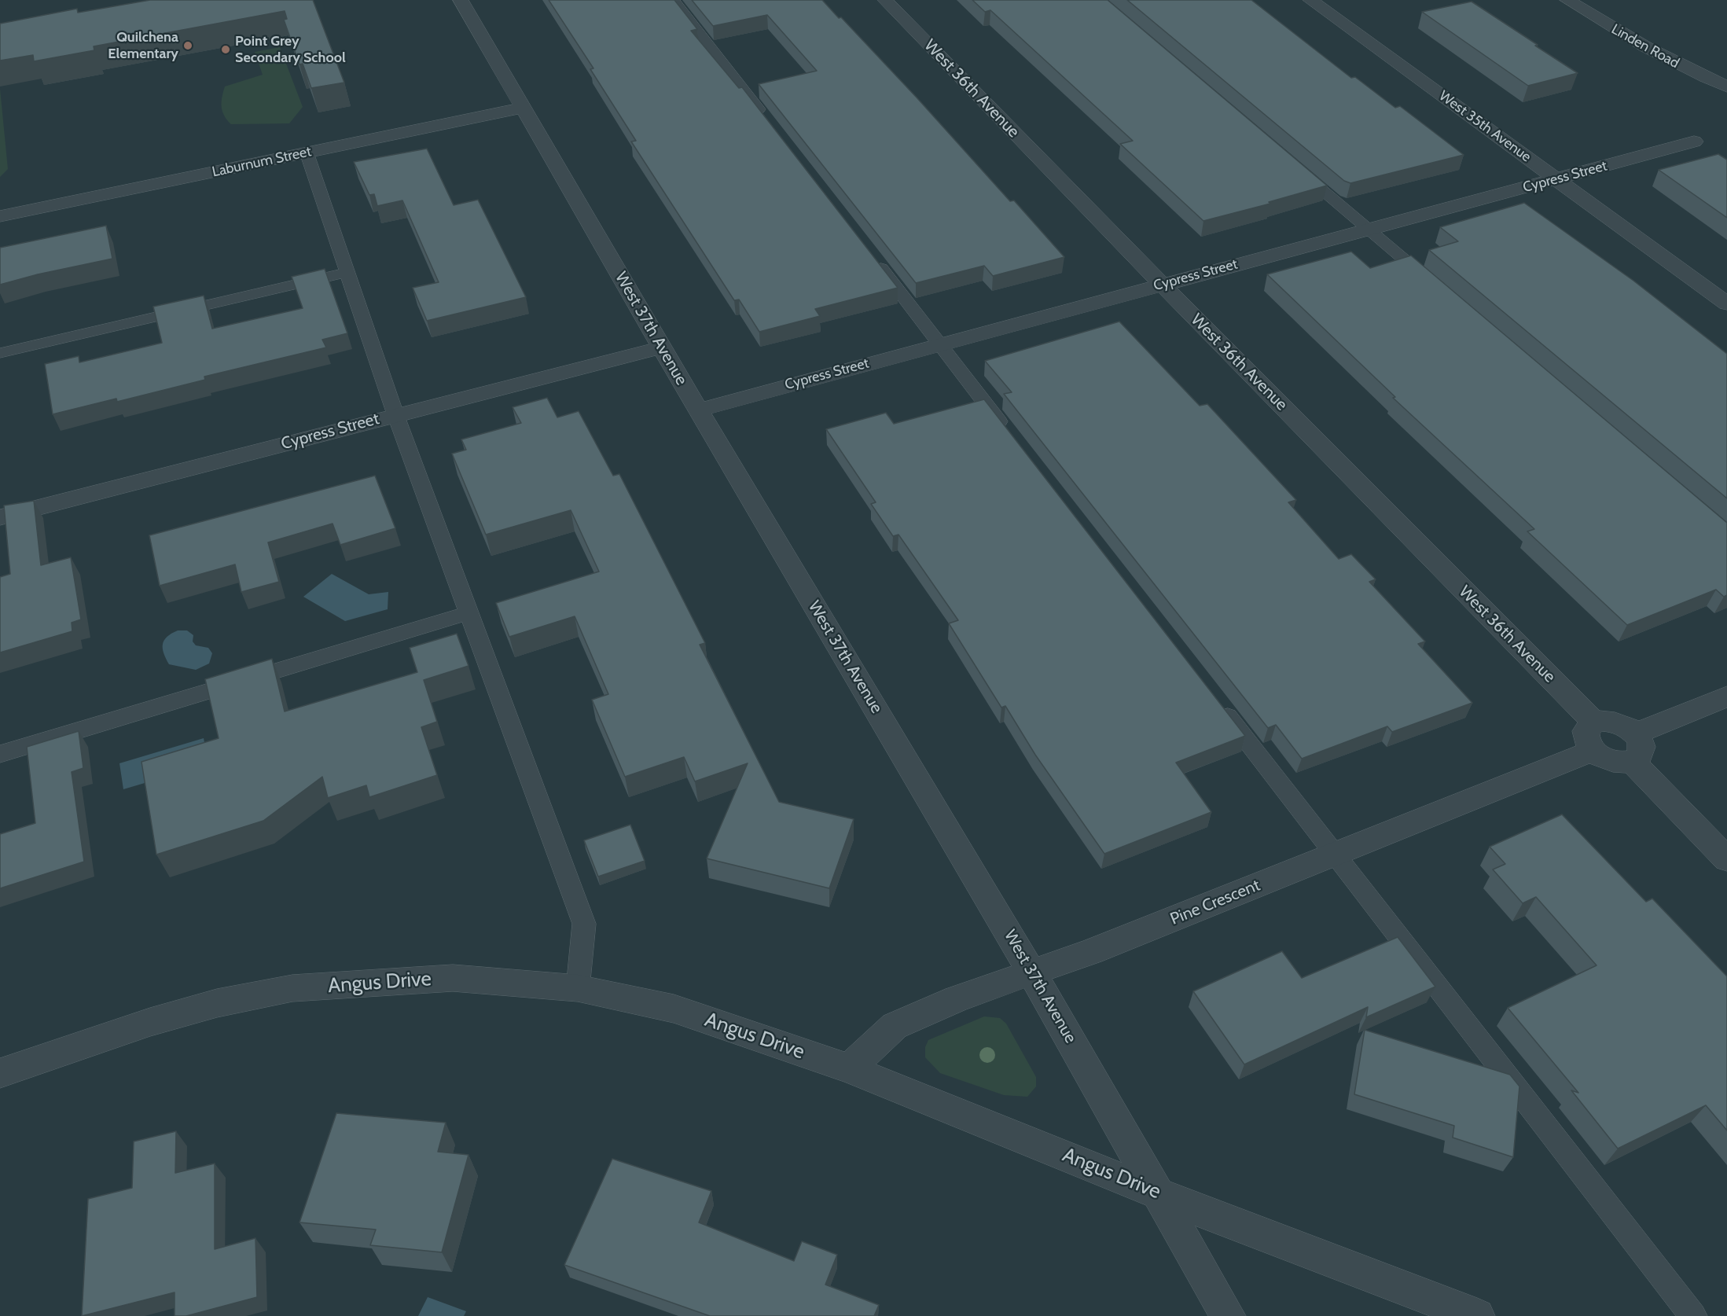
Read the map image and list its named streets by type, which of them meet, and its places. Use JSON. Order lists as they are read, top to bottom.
{
  "streets": {
    "street": [
      "Linden Road",
      "West 36th Avenue",
      "West 35th Avenue",
      "Laburnum Street",
      "Cypress Street",
      "West 37th Avenue",
      "Pine Crescent",
      "Angus Drive"
    ]
  },
  "crossings": [
    ["West 36th Avenue", "Cypress Street"],
    ["West 36th Avenue", "Pine Crescent"],
    ["West 35th Avenue", "Cypress Street"],
    ["Laburnum Street", "West 37th Avenue"],
    ["Cypress Street", "West 37th Avenue"],
    ["West 37th Avenue", "Pine Crescent"],
    ["West 37th Avenue", "Angus Drive"],
    ["Pine Crescent", "Angus Drive"]
  ],
  "places": ["Quilchena Elementary", "Point Grey Secondary School"]
}
